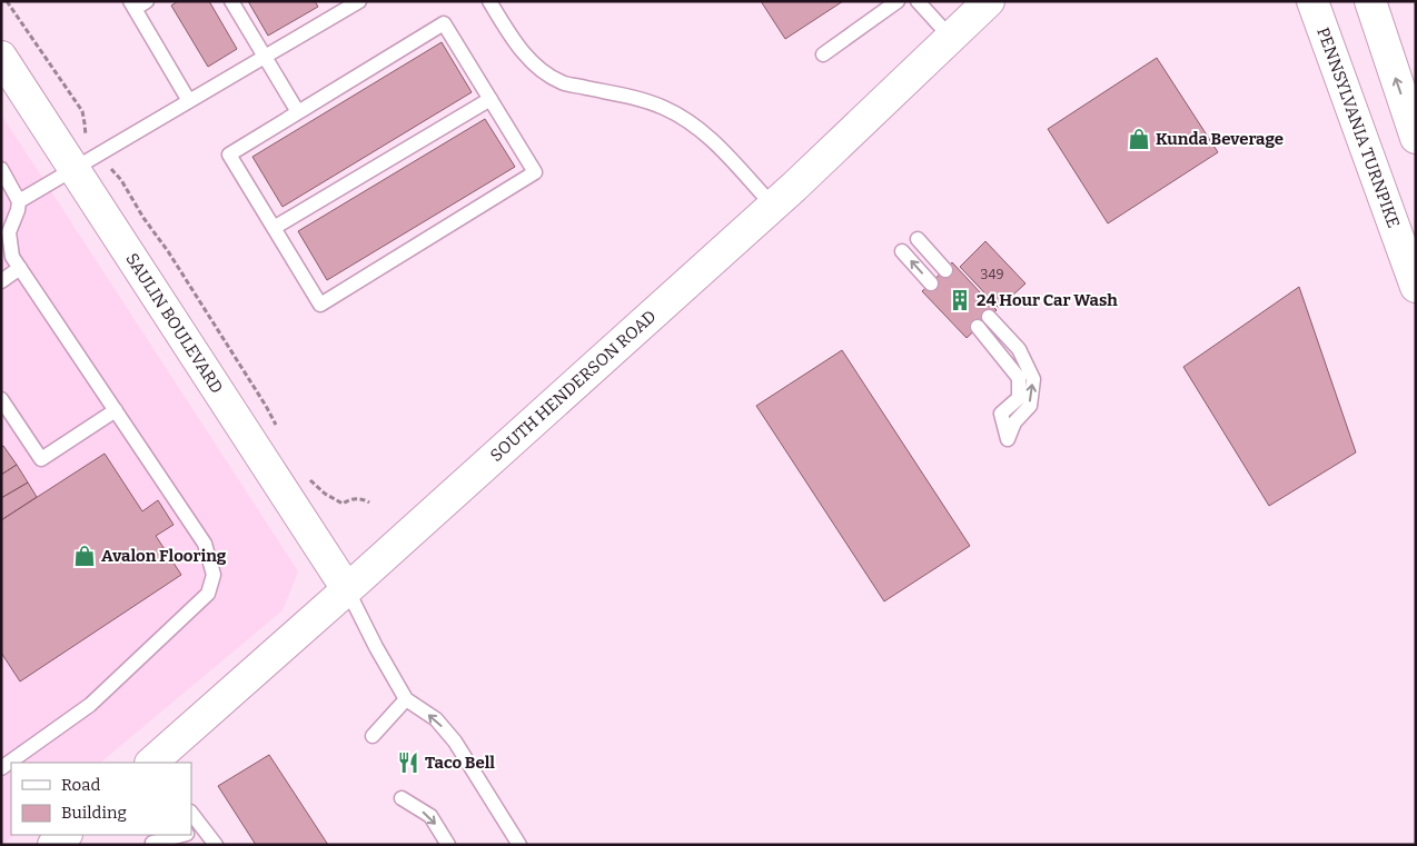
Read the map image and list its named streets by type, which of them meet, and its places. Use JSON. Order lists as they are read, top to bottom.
{
  "streets": {
    "main road": ["PENNSYLVANIA TURNPIKE", "SAULIN BOULEVARD", "SOUTH HENDERSON ROAD"]
  },
  "crossings": [
    ["SAULIN BOULEVARD", "SOUTH HENDERSON ROAD"]
  ],
  "places": {
    "shop": ["Kunda Beverage", "Avalon Flooring"],
    "building": ["24 Hour Car Wash"],
    "restaurant": ["Taco Bell"]
  },
  "house_numbers": ["349"],
  "legend": ["Road", "Building"]
}
